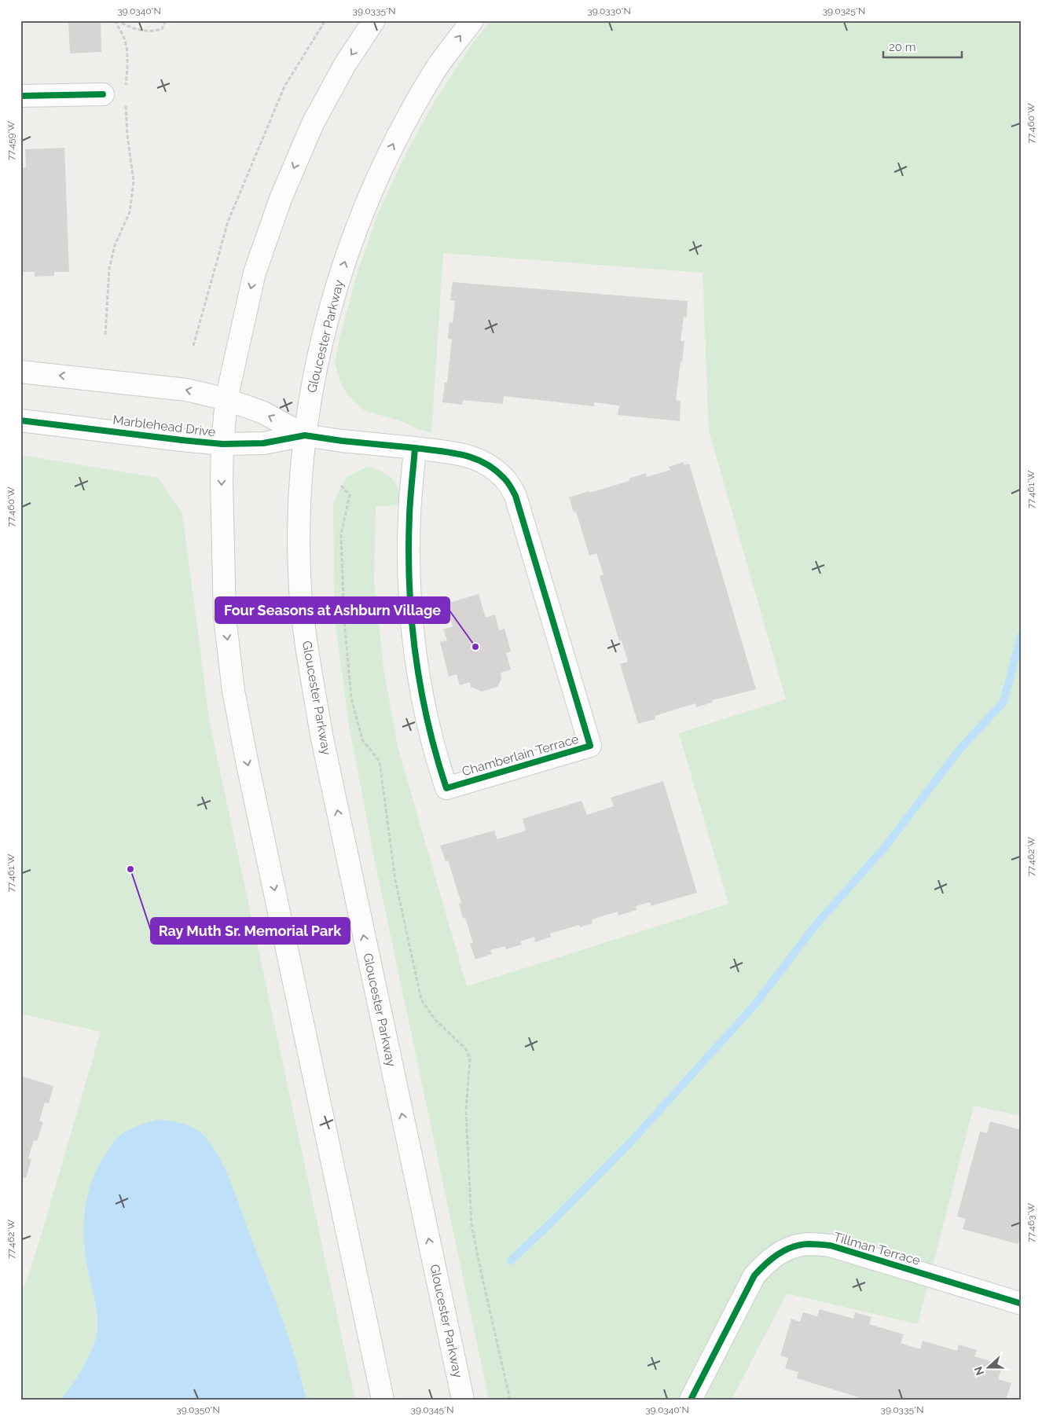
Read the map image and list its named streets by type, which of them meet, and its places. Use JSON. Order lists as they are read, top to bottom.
{
  "streets": {
    "main road": [
      "Gloucester Parkway",
      "Marblehead Drive",
      "Chamberlain Terrace",
      "Tillman Terrace"
    ]
  },
  "crossings": [
    ["Gloucester Parkway", "Marblehead Drive"],
    ["Gloucester Parkway", "Chamberlain Terrace"],
    ["Marblehead Drive", "Chamberlain Terrace"]
  ],
  "places": ["Four Seasons at Ashburn Village", "Ray Muth Sr. Memorial Park"],
  "scale_bar": "20 m",
  "north": "left",
  "coordinates": [
    "39.0340°N",
    "39.0335°N",
    "39.0330°N",
    "39.0325°N",
    "77.460°W",
    "77.459°W",
    "77.461°W",
    "77.462°W",
    "77.463°W",
    "39.0350°N",
    "39.0345°N"
  ]
}
